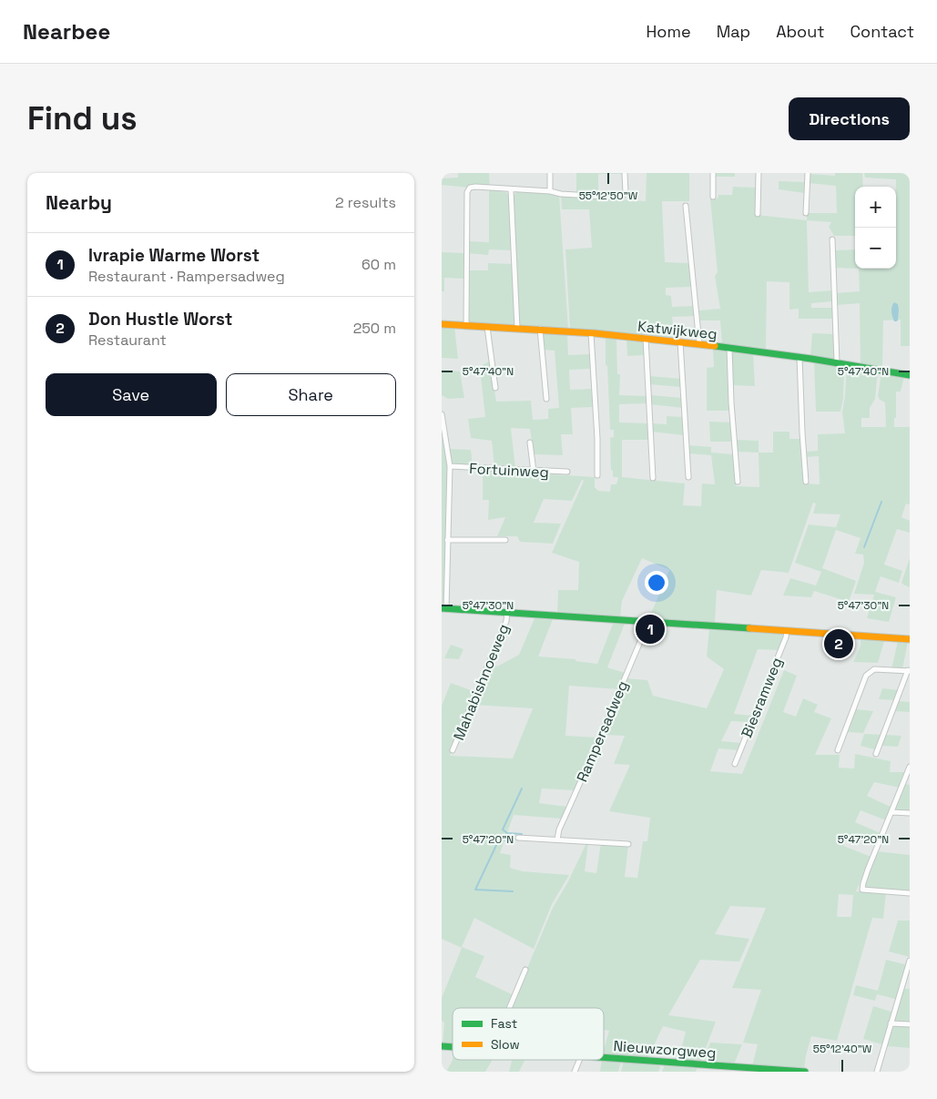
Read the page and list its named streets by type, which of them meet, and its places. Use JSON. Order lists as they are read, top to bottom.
{
  "streets": {
    "street": [
      "Katwijkweg",
      "Fortuinweg",
      "Mahabishnoeweg",
      "Biesramweg",
      "Rampersadweg",
      "Nieuwzorgweg"
    ]
  },
  "legend": ["Fast", "Slow"],
  "page": {
    "header": "Nearbee",
    "nav": [
      "Home",
      "Map",
      "About",
      "Contact"
    ],
    "buttons": [
      "Directions",
      ["Save", "Share"]
    ],
    "title": "Find us",
    "heading": ["Nearby", "2 results"],
    "map_buttons": ["+", "−"],
    "list": [
      {
        "mark": "1",
        "name": "Ivrapie Warme Worst",
        "note": "Restaurant · Rampersadweg",
        "value": "60 m"
      },
      {
        "mark": "2",
        "name": "Don Hustle Worst",
        "note": "Restaurant",
        "value": "250 m"
      }
    ],
    "pins": ["1", "2"]
  },
  "coordinates": [
    "55°12'50\"W",
    "5°47'40\"N",
    "5°47'30\"N",
    "5°47'20\"N",
    "55°12'40\"W"
  ]
}
